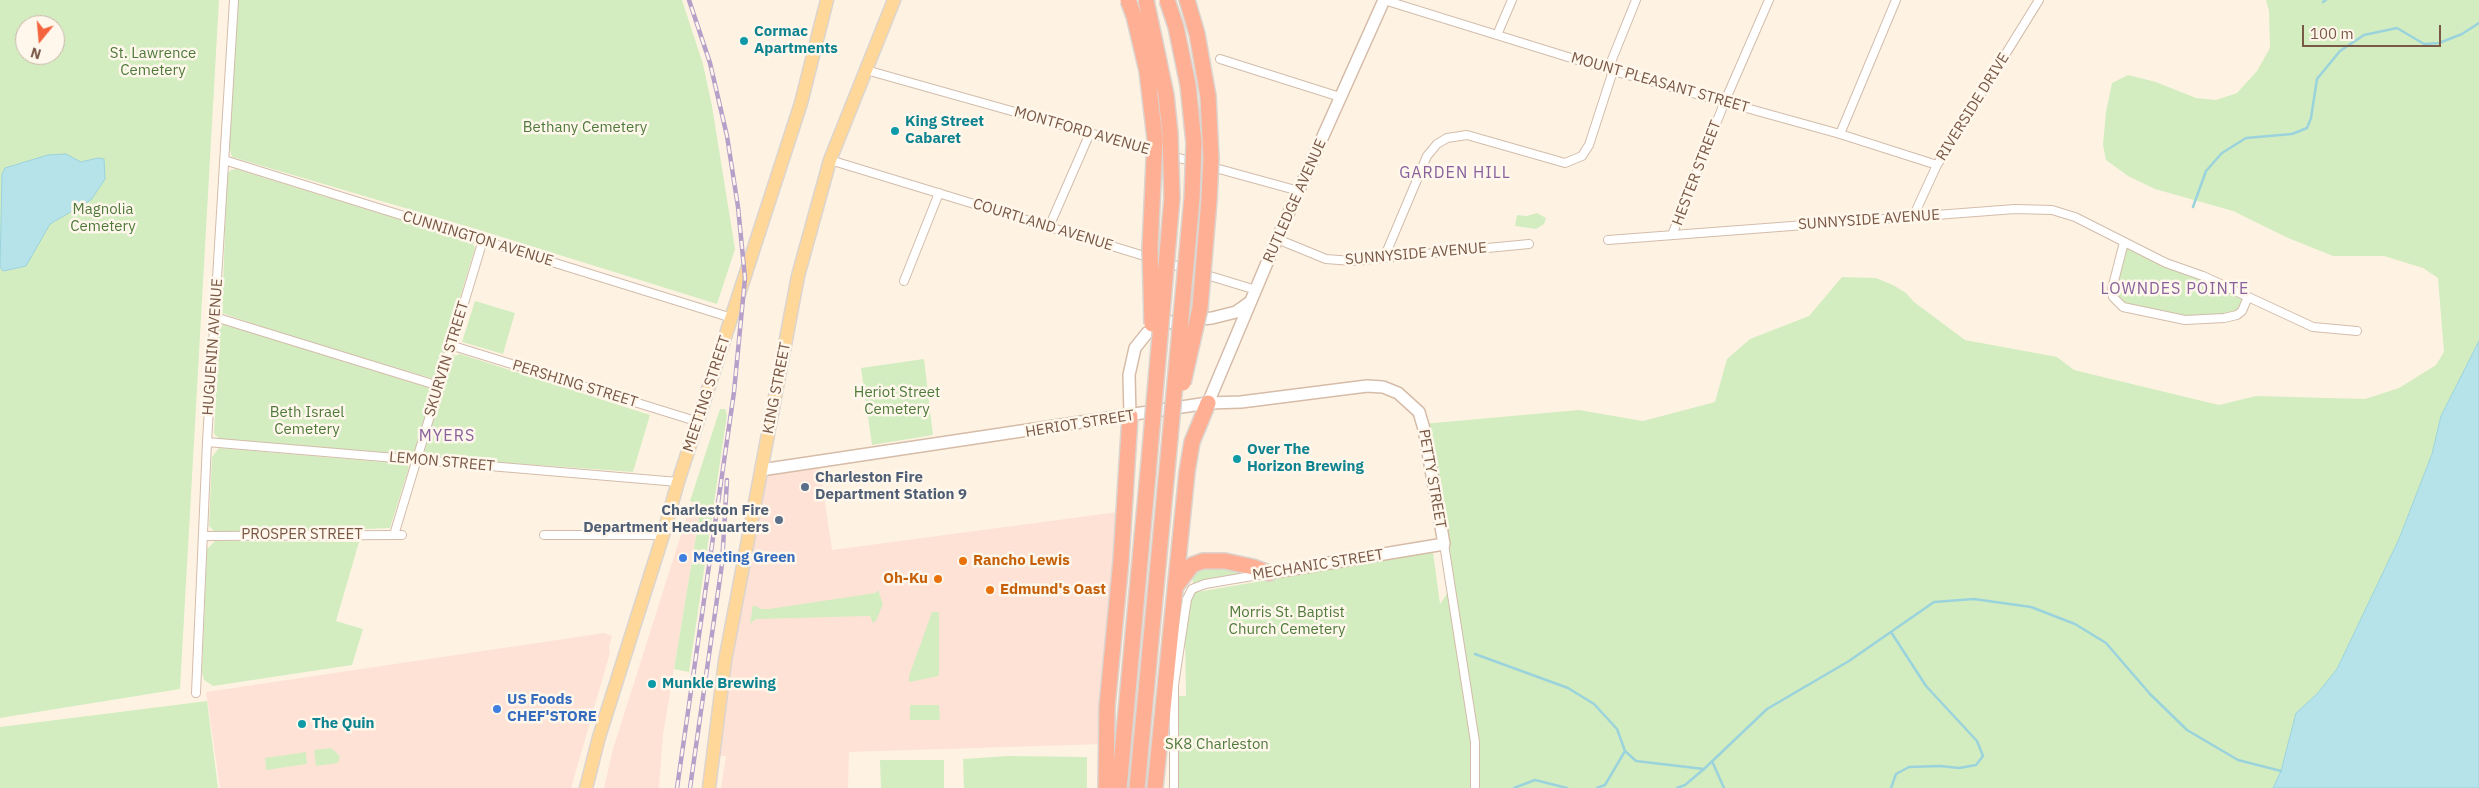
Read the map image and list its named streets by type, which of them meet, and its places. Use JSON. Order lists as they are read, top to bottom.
{
  "streets": {
    "main road": ["KING STREET", "MEETING STREET"],
    "street": [
      "MOUNT PLEASANT STREET",
      "RIVERSIDE DRIVE",
      "MONTFORD AVENUE",
      "HESTER STREET",
      "RUTLEDGE AVENUE",
      "SUNNYSIDE AVENUE",
      "COURTLAND AVENUE",
      "CUNNINGTON AVENUE",
      "HUGUENIN AVENUE",
      "SKURVIN STREET",
      "PERSHING STREET",
      "HERIOT STREET",
      "LEMON STREET",
      "PETTY STREET",
      "PROSPER STREET",
      "MECHANIC STREET"
    ]
  },
  "crossings": [
    ["MOUNT PLEASANT STREET", "RIVERSIDE DRIVE"],
    ["MOUNT PLEASANT STREET", "HESTER STREET"],
    ["MOUNT PLEASANT STREET", "RUTLEDGE AVENUE"],
    ["RIVERSIDE DRIVE", "SUNNYSIDE AVENUE"],
    ["MONTFORD AVENUE", "RUTLEDGE AVENUE"],
    ["MONTFORD AVENUE", "KING STREET"],
    ["HESTER STREET", "SUNNYSIDE AVENUE"],
    ["RUTLEDGE AVENUE", "SUNNYSIDE AVENUE"],
    ["RUTLEDGE AVENUE", "COURTLAND AVENUE"],
    ["RUTLEDGE AVENUE", "HERIOT STREET"],
    ["COURTLAND AVENUE", "KING STREET"],
    ["CUNNINGTON AVENUE", "HUGUENIN AVENUE"],
    ["CUNNINGTON AVENUE", "SKURVIN STREET"],
    ["CUNNINGTON AVENUE", "MEETING STREET"],
    ["HUGUENIN AVENUE", "LEMON STREET"],
    ["HUGUENIN AVENUE", "PROSPER STREET"],
    ["SKURVIN STREET", "PERSHING STREET"],
    ["SKURVIN STREET", "LEMON STREET"],
    ["SKURVIN STREET", "PROSPER STREET"],
    ["PERSHING STREET", "MEETING STREET"],
    ["KING STREET", "HERIOT STREET"],
    ["MEETING STREET", "LEMON STREET"],
    ["HERIOT STREET", "PETTY STREET"],
    ["PETTY STREET", "MECHANIC STREET"]
  ],
  "districts": ["GARDEN HILL", "LOWNDES POINTE", "MYERS"],
  "parks": [
    "St. Lawrence Cemetery",
    "Bethany Cemetery",
    "Magnolia Cemetery",
    "Heriot Street Cemetery",
    "Beth Israel Cemetery",
    "Morris St. Baptist Church Cemetery",
    "SK8 Charleston"
  ],
  "places": [
    "Cormac Apartments",
    "King Street Cabaret",
    "Over The Horizon Brewing",
    "Charleston Fire Department Station 9",
    "Charleston Fire Department Headquarters",
    "Meeting Green",
    "Rancho Lewis",
    "Oh-Ku",
    "Edmund's Oast",
    "Munkle Brewing",
    "US Foods CHEF'STORE",
    "The Quin"
  ],
  "scale_bar": "100 m",
  "north": "bottom"
}
